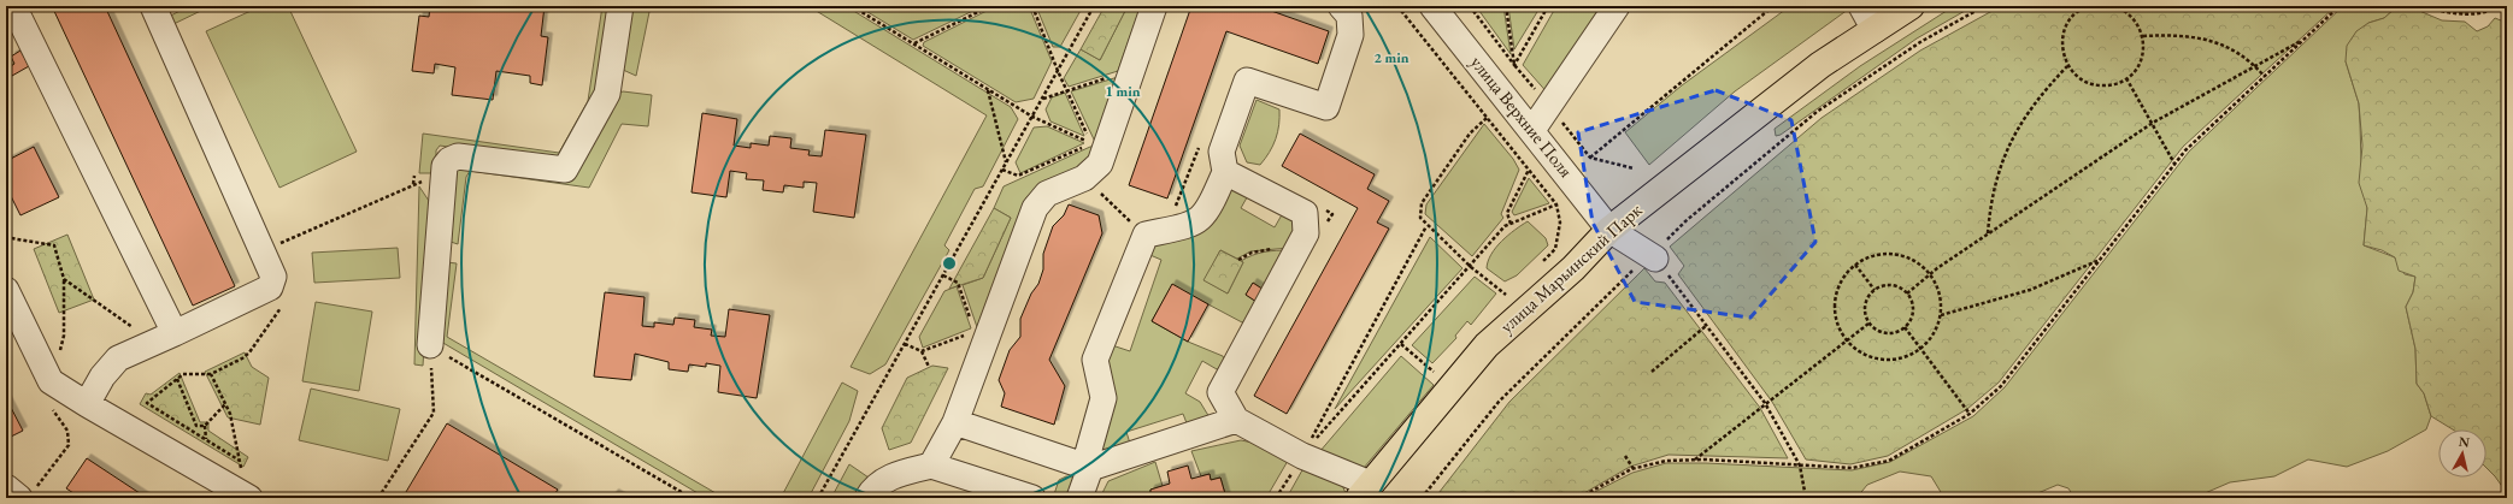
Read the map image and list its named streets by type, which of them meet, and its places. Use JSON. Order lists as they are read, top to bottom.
{
  "streets": {
    "main road": ["улица Марьинский Парк"],
    "street": ["улица Верхние Поля"]
  },
  "crossings": [
    ["улица Верхние Поля", "улица Марьинский Парк"]
  ],
  "north": "top",
  "rings": ["2 min", "1 min"]
}
